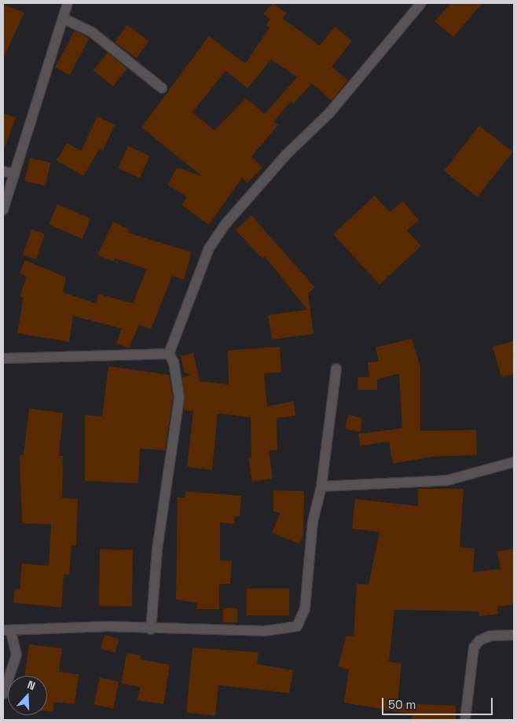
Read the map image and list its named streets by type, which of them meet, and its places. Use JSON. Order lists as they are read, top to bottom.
{
  "scale_bar": "50 m",
  "north": "top"
}
